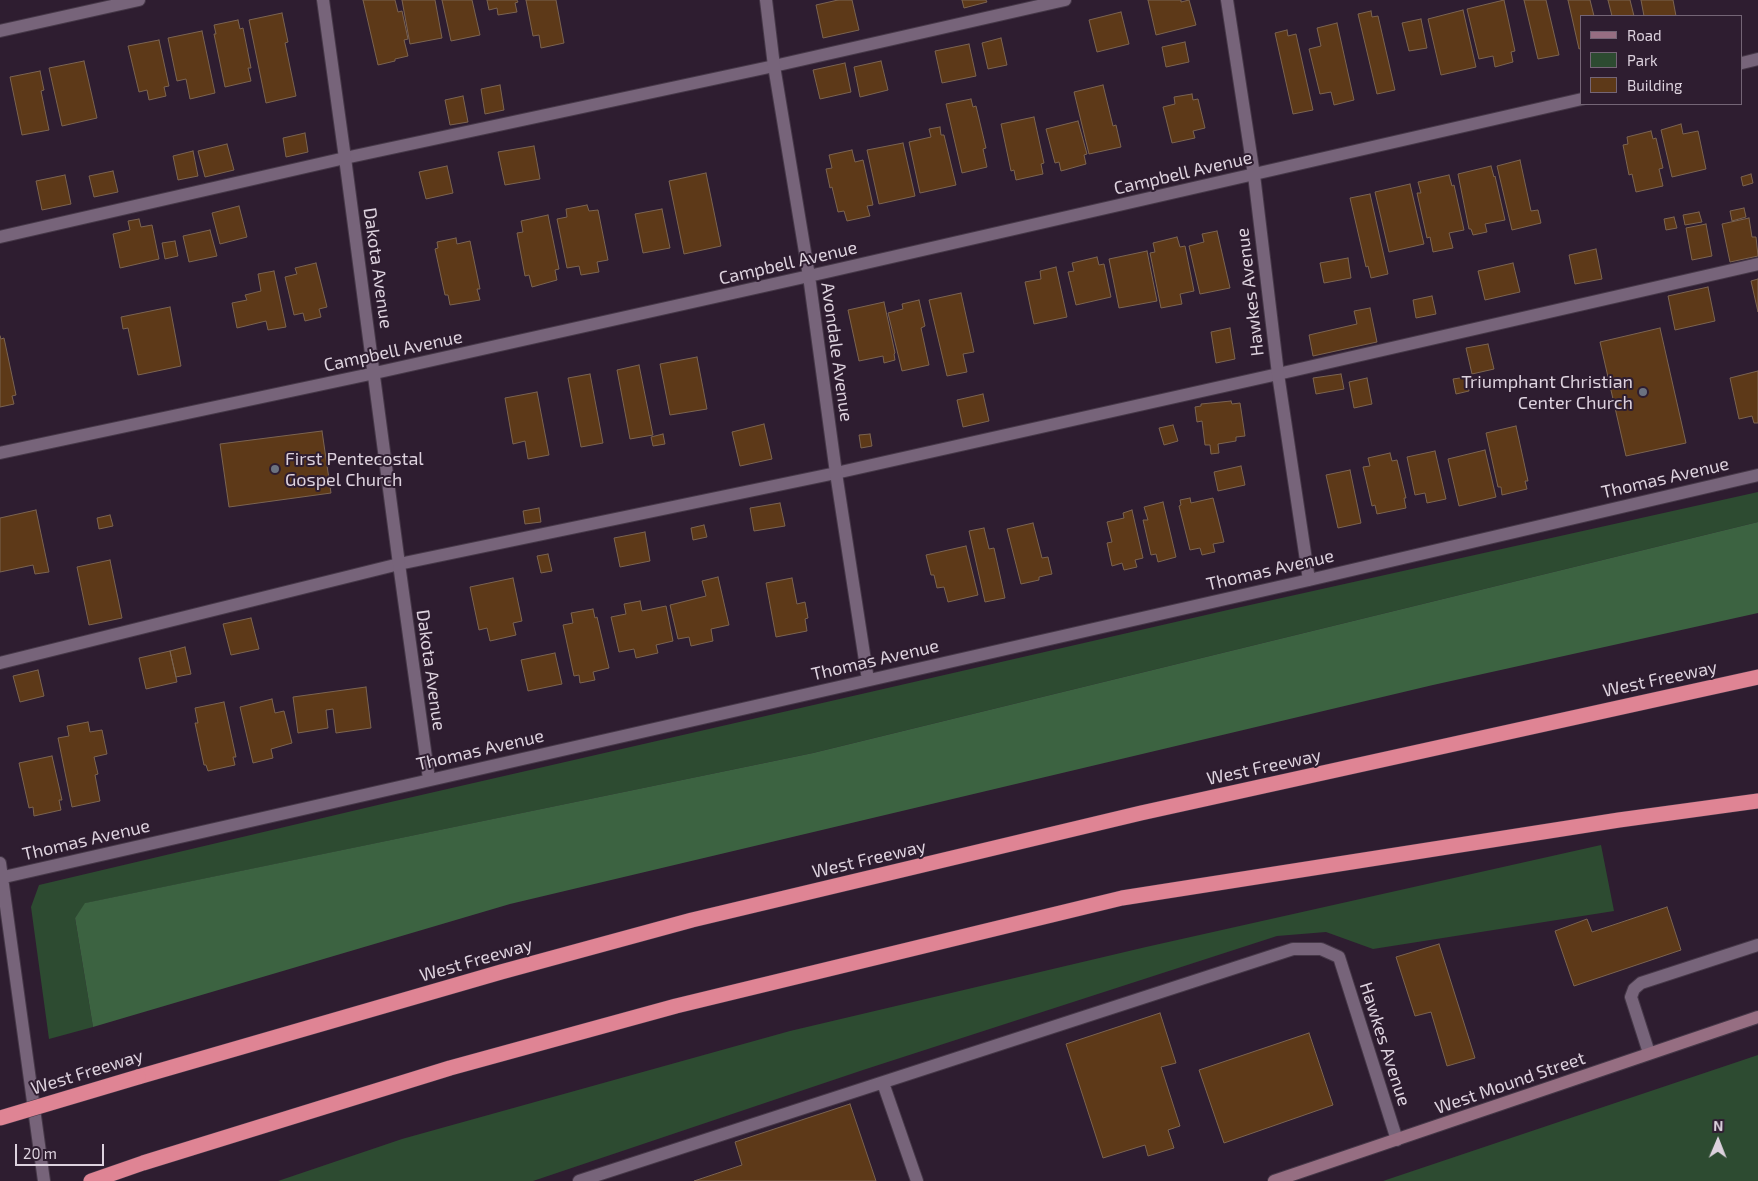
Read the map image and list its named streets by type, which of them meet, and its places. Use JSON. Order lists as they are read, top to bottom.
{
  "streets": {
    "highway": ["West Freeway"],
    "main road": ["West Mound Street"],
    "street": [
      "Campbell Avenue",
      "Dakota Avenue",
      "Hawkes Avenue",
      "Avondale Avenue",
      "Thomas Avenue"
    ]
  },
  "crossings": [
    ["Campbell Avenue", "Dakota Avenue"],
    ["Campbell Avenue", "Hawkes Avenue"],
    ["Campbell Avenue", "Avondale Avenue"],
    ["Dakota Avenue", "Thomas Avenue"],
    ["Hawkes Avenue", "Thomas Avenue"],
    ["Hawkes Avenue", "West Mound Street"],
    ["Avondale Avenue", "Thomas Avenue"]
  ],
  "places": ["Triumphant Christian Center Church", "First Pentecostal Gospel Church"],
  "legend": ["Road", "Park", "Building"],
  "scale_bar": "20 m",
  "north": "top"
}
